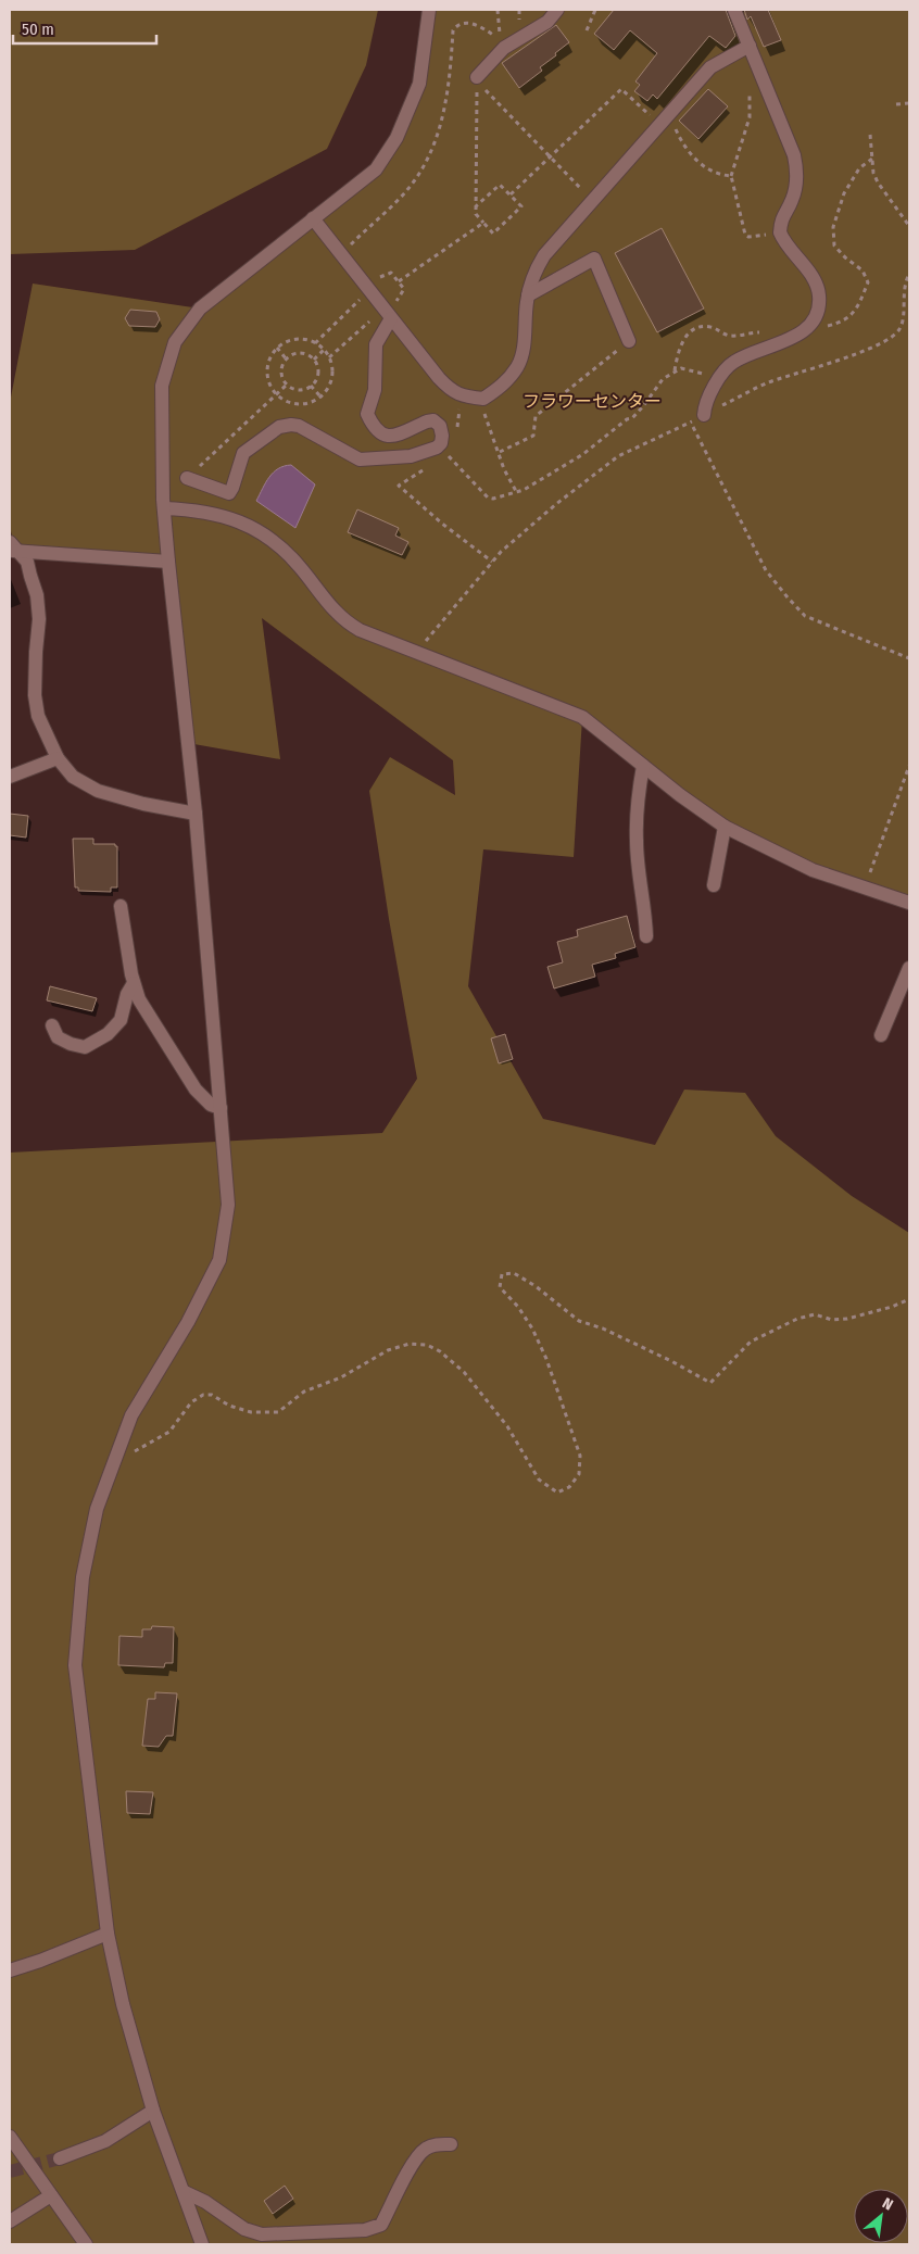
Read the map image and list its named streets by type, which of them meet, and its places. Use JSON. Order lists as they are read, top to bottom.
{
  "parks": ["フラワーセンター"],
  "scale_bar": "50 m",
  "north": "top right"
}
